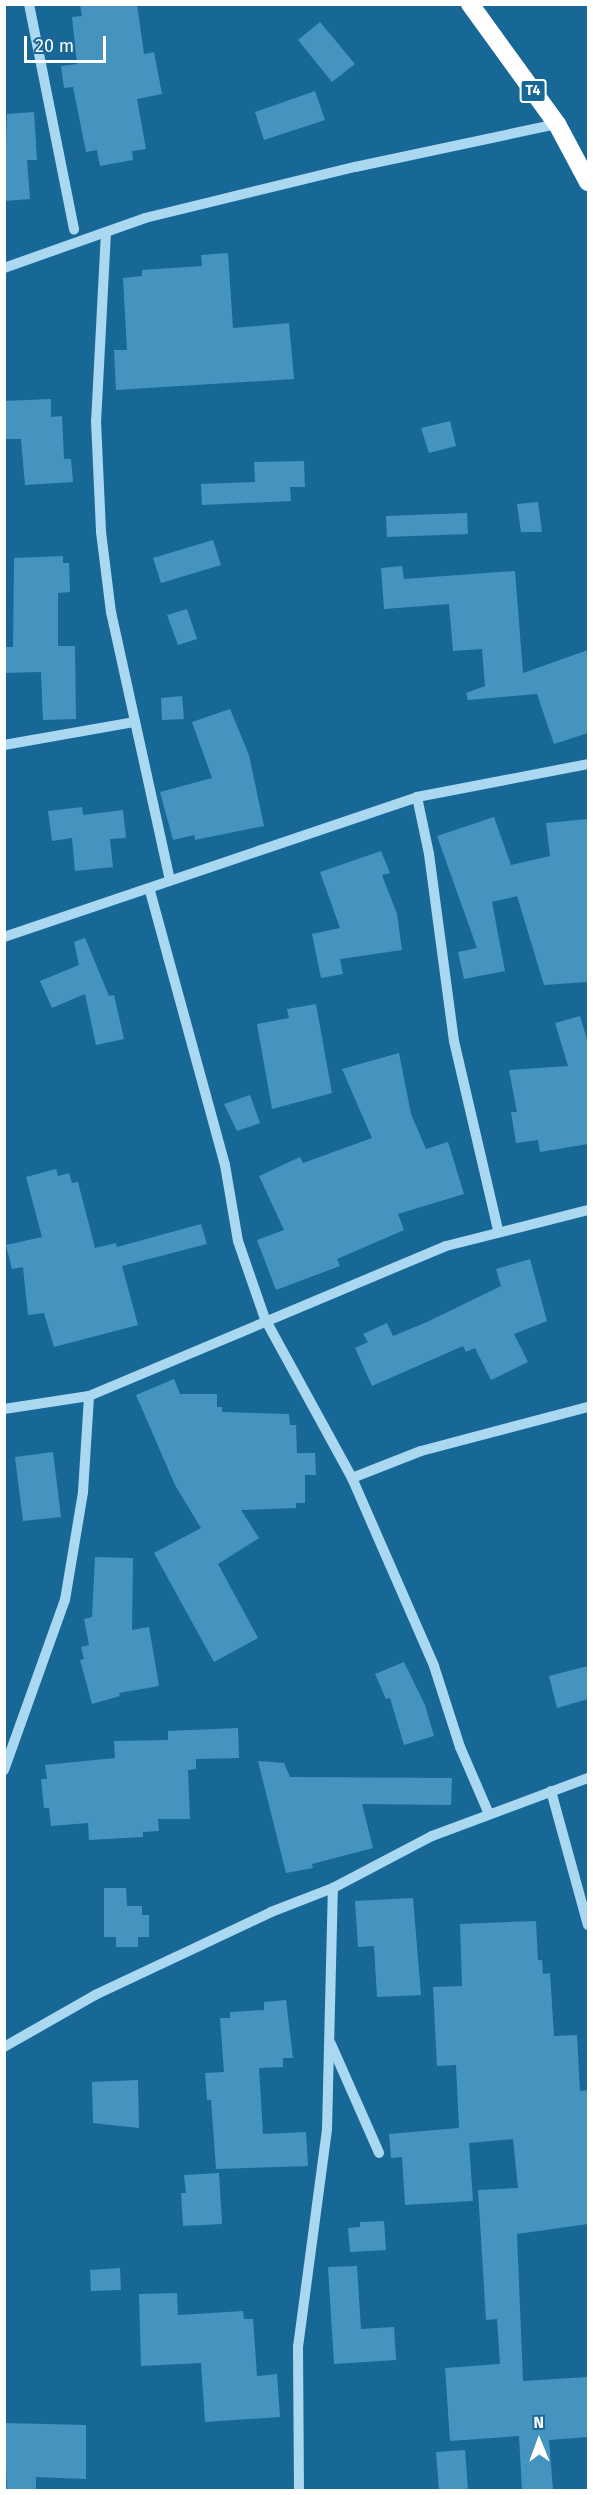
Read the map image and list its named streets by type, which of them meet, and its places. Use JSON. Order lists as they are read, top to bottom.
{
  "streets": {
    "highway": ["T4"]
  },
  "scale_bar": "20 m",
  "north": "top"
}
